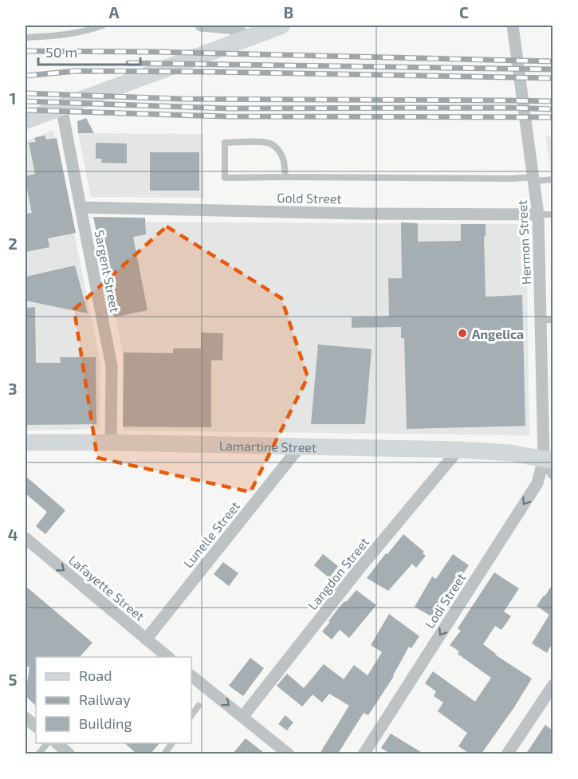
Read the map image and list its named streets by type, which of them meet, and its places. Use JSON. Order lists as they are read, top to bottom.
{
  "streets": {
    "street": [
      "Gold Street",
      "Hermon Street",
      "Sargent Street",
      "Lamartine Street",
      "Lunelle Street",
      "Langdon Street",
      "Lafayette Street",
      "Lodi Street"
    ]
  },
  "crossings": [
    ["Gold Street", "Hermon Street"],
    ["Gold Street", "Sargent Street"],
    ["Hermon Street", "Lamartine Street"],
    ["Hermon Street", "Lodi Street"],
    ["Sargent Street", "Lamartine Street"],
    ["Lamartine Street", "Lunelle Street"],
    ["Lamartine Street", "Langdon Street"],
    ["Lamartine Street", "Lodi Street"],
    ["Lunelle Street", "Lafayette Street"]
  ],
  "one_way": ["Lafayette Street", "Lodi Street"],
  "places": ["Angelica"],
  "legend": ["Road", "Railway", "Building"],
  "scale_bar": "50 m",
  "grid": {
    "columns": ["A", "B", "C"],
    "rows": [
      "1",
      "2",
      "3",
      "4",
      "5"
    ]
  }
}
